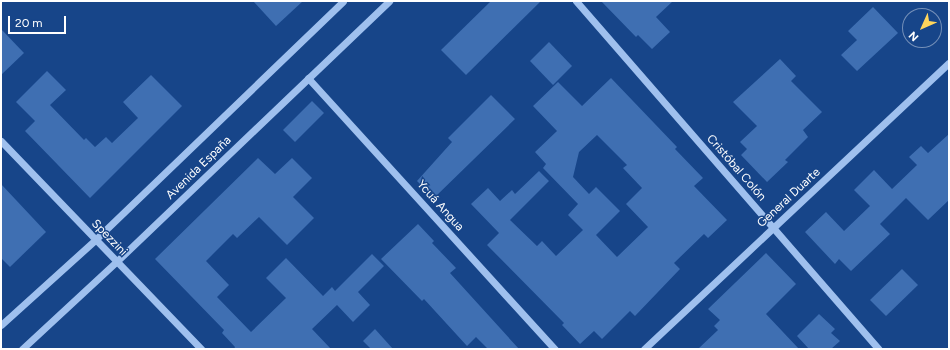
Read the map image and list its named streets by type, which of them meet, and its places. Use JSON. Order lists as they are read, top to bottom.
{
  "streets": {
    "street": [
      "Avenida España",
      "Cristóbal Colón",
      "General Duarte",
      "Ycuá Angua",
      "Spezzini"
    ]
  },
  "crossings": [
    ["Avenida España", "Ycuá Angua"],
    ["Avenida España", "Spezzini"],
    ["Cristóbal Colón", "General Duarte"]
  ],
  "scale_bar": "20 m",
  "north": "bottom left"
}
